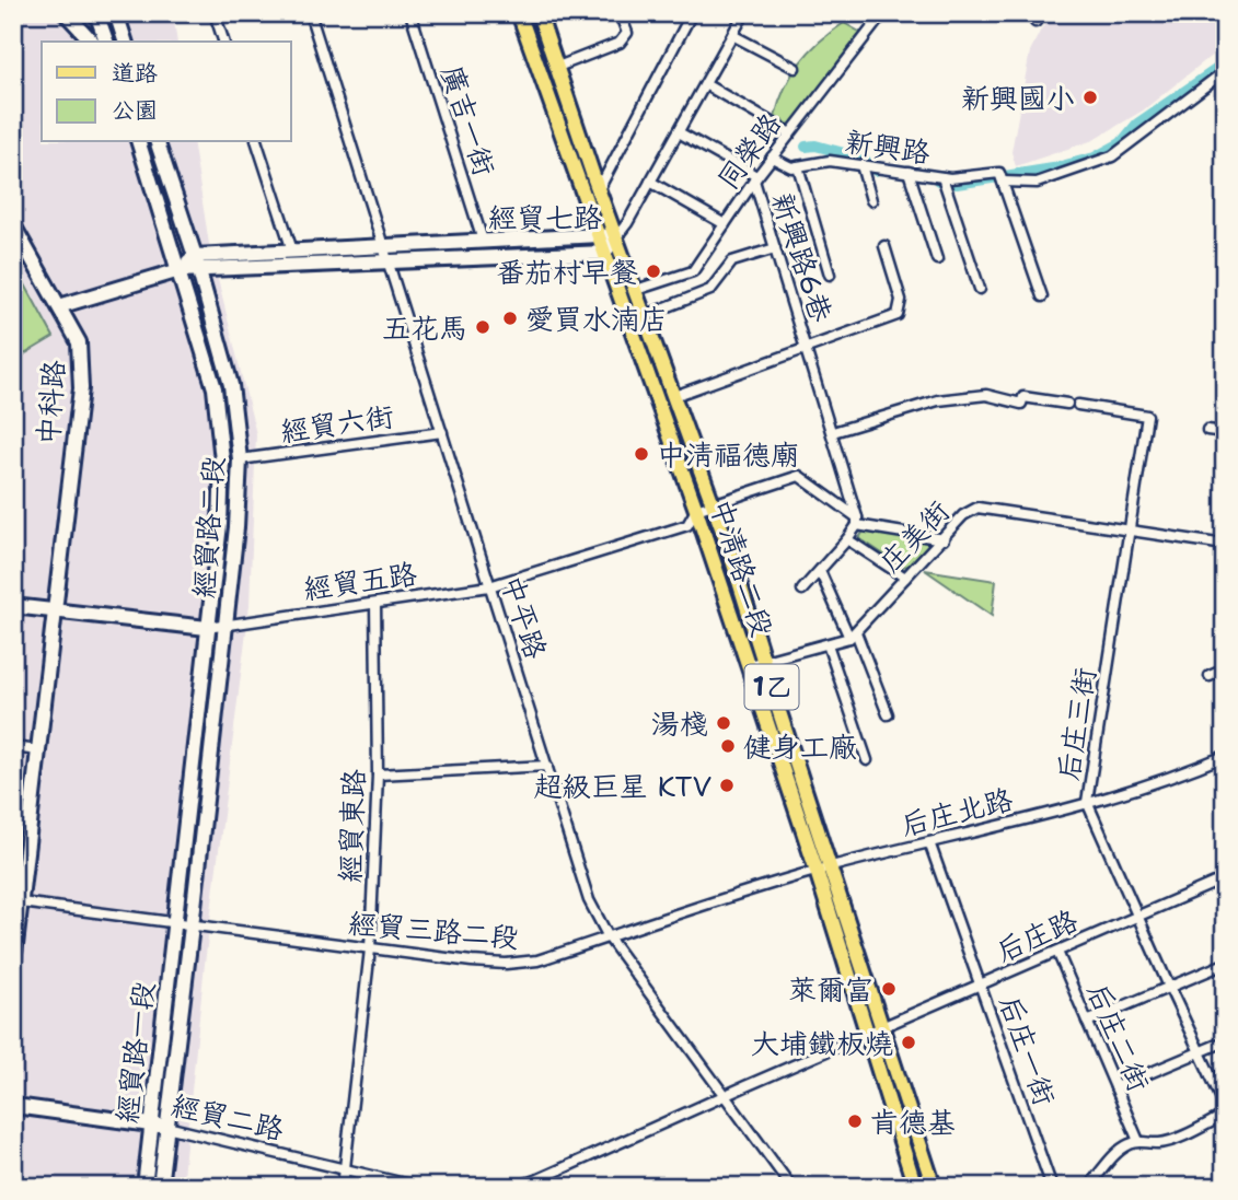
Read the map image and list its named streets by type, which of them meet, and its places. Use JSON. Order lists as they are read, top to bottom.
{
  "streets": {
    "main road": ["中清路二段", "1乙"],
    "street": [
      "廣吉一街",
      "新興路",
      "同榮路",
      "經貿七路",
      "新興路6巷",
      "中科路",
      "經貿六街",
      "經貿路二段",
      "庄美街",
      "經貿五路",
      "中平路",
      "后庄三街",
      "后庄北路",
      "經貿東路",
      "經貿三路二段",
      "后庄路",
      "后庄二街",
      "后庄一街",
      "經貿路一段",
      "經貿二路"
    ]
  },
  "crossings": [
    ["廣吉一街", "經貿七路"],
    ["新興路", "同榮路"],
    ["同榮路", "新興路6巷"],
    ["同榮路", "中清路二段"],
    ["經貿七路", "經貿路二段"],
    ["經貿七路", "中清路二段"],
    ["經貿七路", "中平路"],
    ["新興路6巷", "經貿五路"],
    ["中科路", "經貿五路"],
    ["中科路", "經貿三路二段"],
    ["經貿六街", "經貿路二段"],
    ["經貿六街", "中平路"],
    ["經貿路二段", "經貿五路"],
    ["經貿路二段", "經貿三路二段"],
    ["經貿路二段", "經貿路一段"],
    ["庄美街", "后庄三街"],
    ["中清路二段", "經貿五路"],
    ["中清路二段", "后庄北路"],
    ["中清路二段", "經貿三路二段"],
    ["中清路二段", "后庄路"],
    ["經貿五路", "中平路"],
    ["經貿五路", "經貿東路"],
    ["中平路", "經貿三路二段"],
    ["后庄三街", "后庄北路"],
    ["后庄三街", "后庄路"],
    ["后庄北路", "經貿三路二段"],
    ["后庄北路", "后庄一街"],
    ["經貿東路", "經貿三路二段"],
    ["經貿東路", "經貿二路"],
    ["經貿三路二段", "經貿路一段"],
    ["后庄路", "后庄二街"],
    ["后庄路", "后庄一街"],
    ["經貿路一段", "經貿二路"]
  ],
  "places": [
    "新興國小",
    "番茄村早餐",
    "愛買水湳店",
    "五花馬",
    "中清福德廟",
    "湯棧",
    "健身工廠",
    "超級巨星 KTV",
    "萊爾富",
    "大埔鐵板燒",
    "肯德基"
  ],
  "legend": ["道路", "公園"]
}
